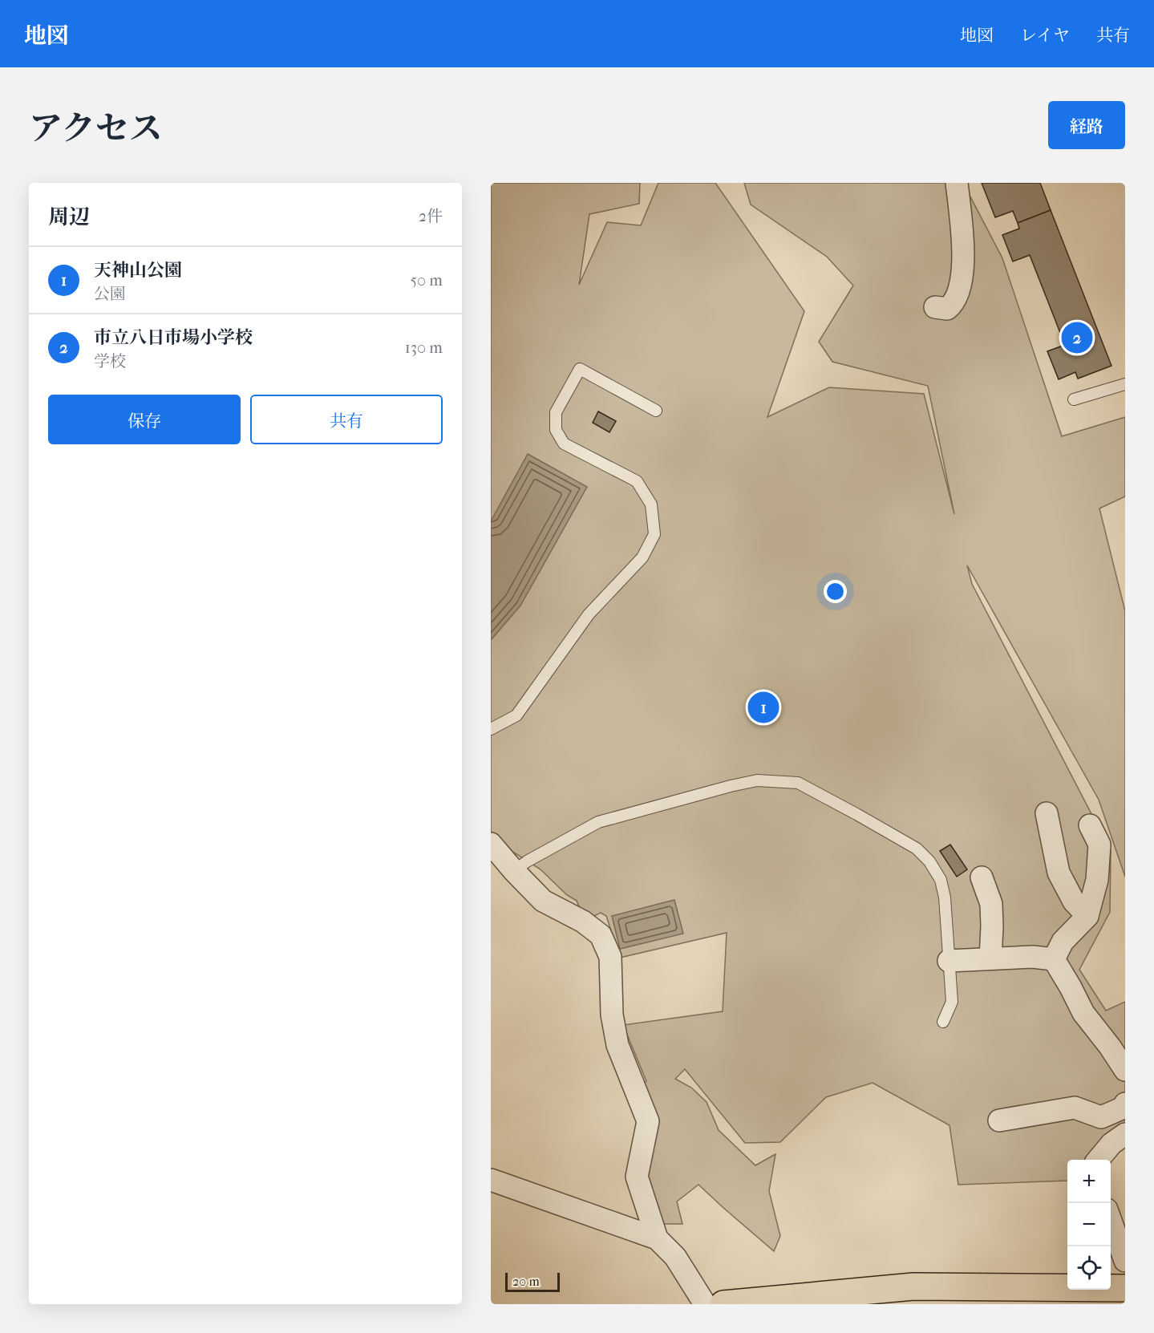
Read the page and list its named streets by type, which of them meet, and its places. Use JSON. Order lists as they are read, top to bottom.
{
  "scale_bar": "20 m",
  "page": {
    "header": "地図",
    "nav": ["地図", "レイヤ", "共有"],
    "title": "アクセス",
    "buttons": [
      "経路",
      ["保存", "共有"]
    ],
    "heading": ["周辺", "2件"],
    "list": [
      {
        "mark": "1",
        "name": "天神山公園",
        "note": "公園",
        "value": "50 m"
      },
      {
        "mark": "2",
        "name": "市立八日市場小学校",
        "note": "学校",
        "value": "130 m"
      }
    ],
    "pins": ["2", "1"],
    "map_buttons": ["+", "−"],
    "scale": "20 m"
  }
}
